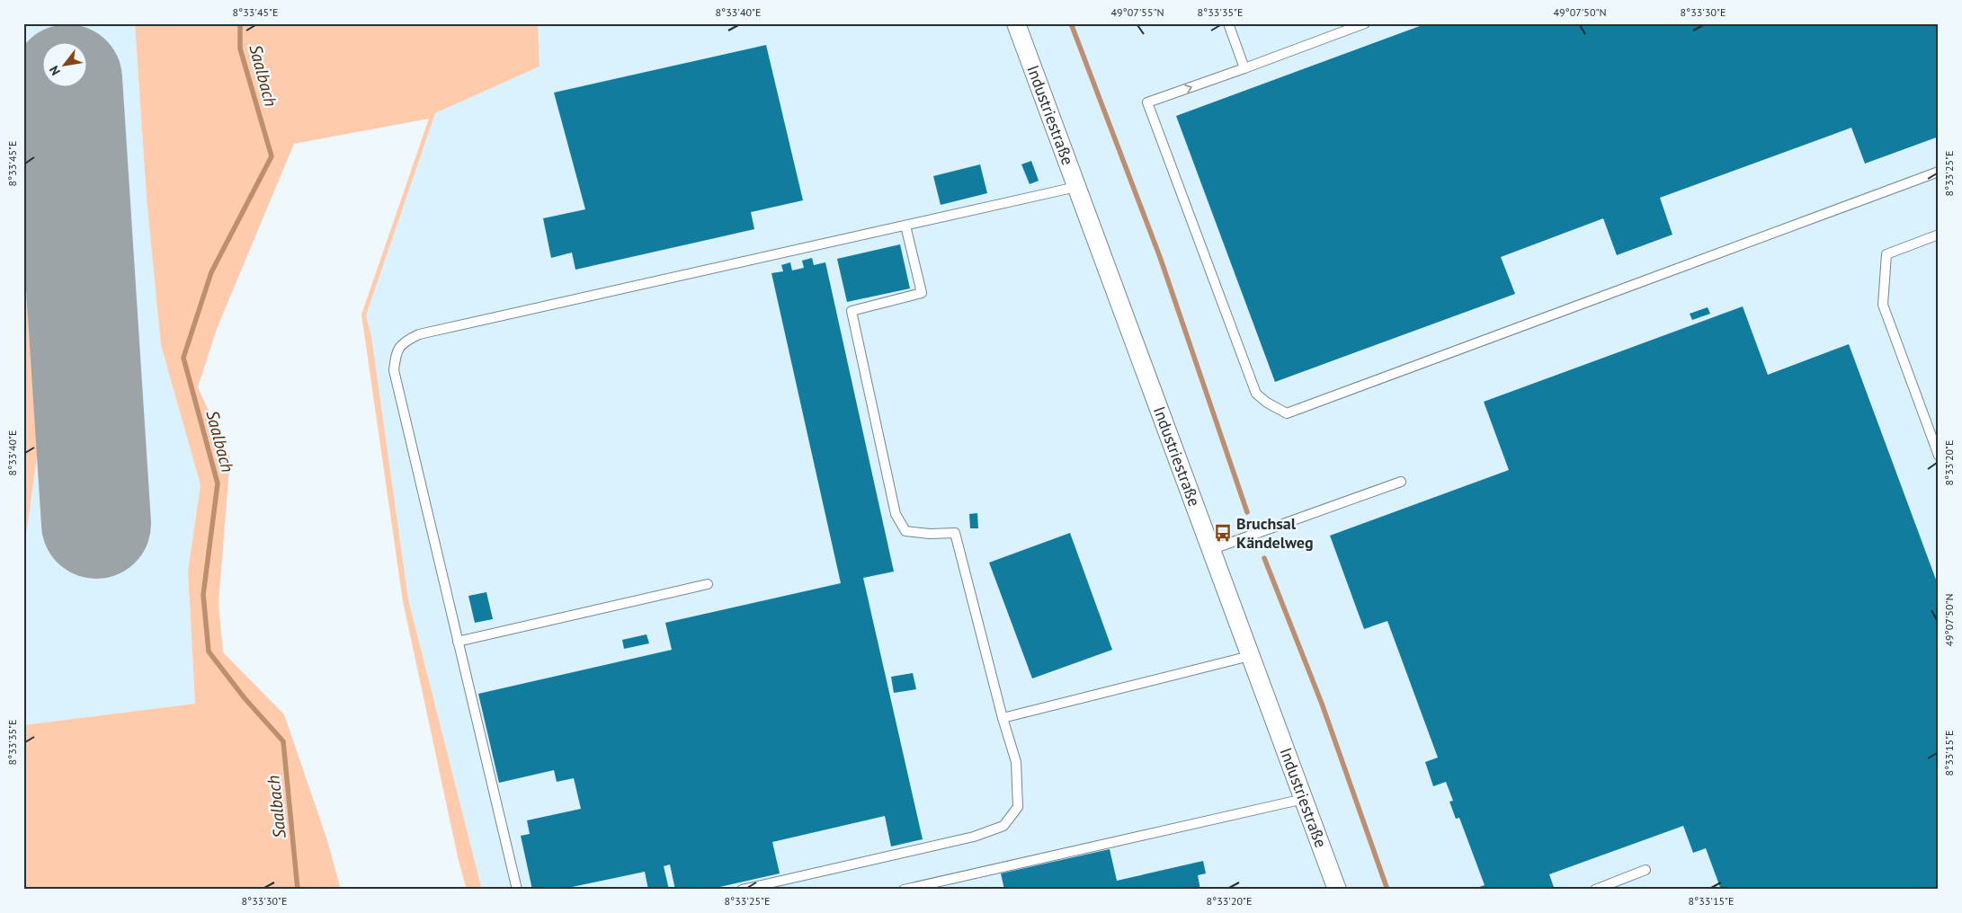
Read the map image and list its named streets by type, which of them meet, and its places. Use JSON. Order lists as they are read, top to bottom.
{
  "streets": {
    "street": ["Industriestraße"]
  },
  "water": ["Saalbach"],
  "places": {
    "bus stop": ["Bruchsal Kändelweg"]
  },
  "north": "bottom left",
  "coordinates": [
    "8°33'45\"E",
    "8°33'40\"E",
    "49°07'55\"N",
    "8°33'35\"E",
    "49°07'50\"N",
    "8°33'30\"E",
    "8°33'25\"E",
    "8°33'20\"E",
    "8°33'15\"E"
  ]
}
